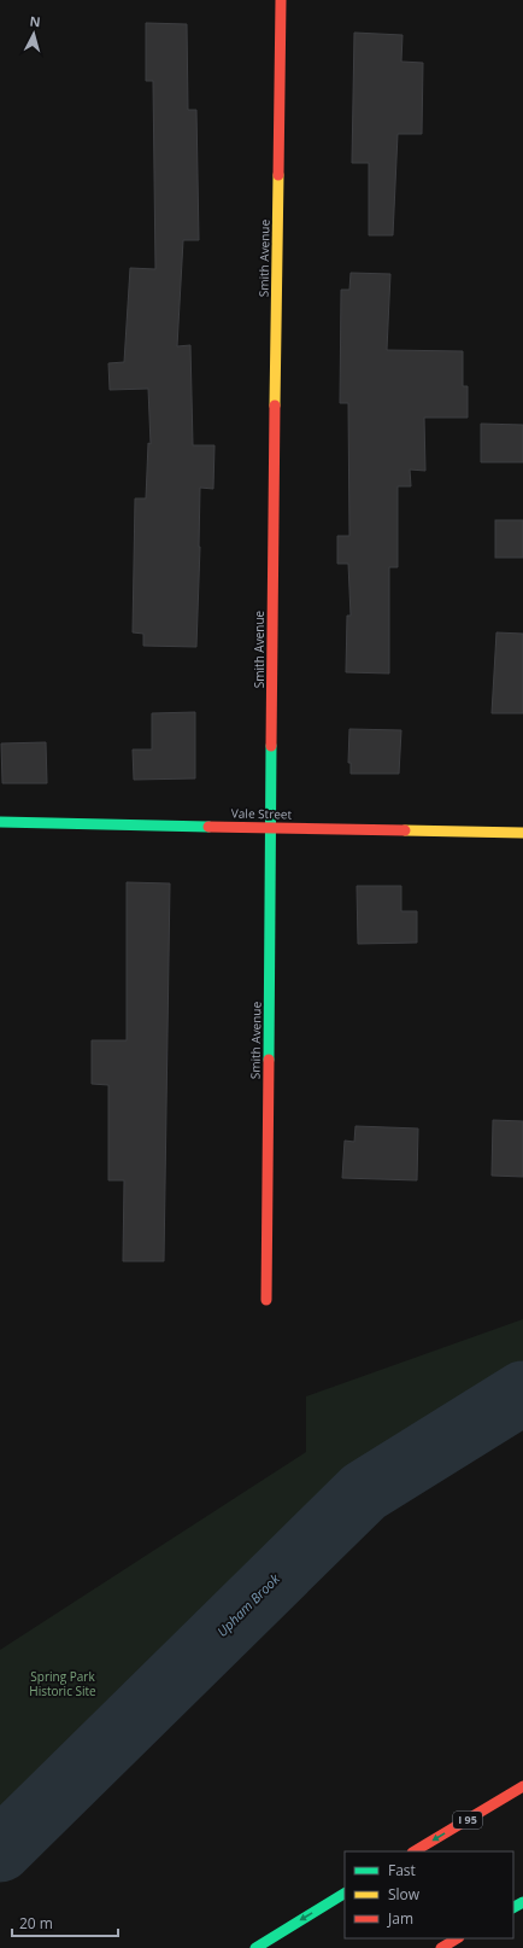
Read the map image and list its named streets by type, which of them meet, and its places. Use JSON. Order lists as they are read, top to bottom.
{
  "streets": {
    "main road": ["Smith Avenue", "Vale Street", "I 95"]
  },
  "crossings": [
    ["Smith Avenue", "Vale Street"]
  ],
  "water": ["Upham Brook"],
  "parks": ["Spring Park Historic Site"],
  "legend": ["Fast", "Slow", "Jam"],
  "scale_bar": "20 m",
  "north": "top"
}
